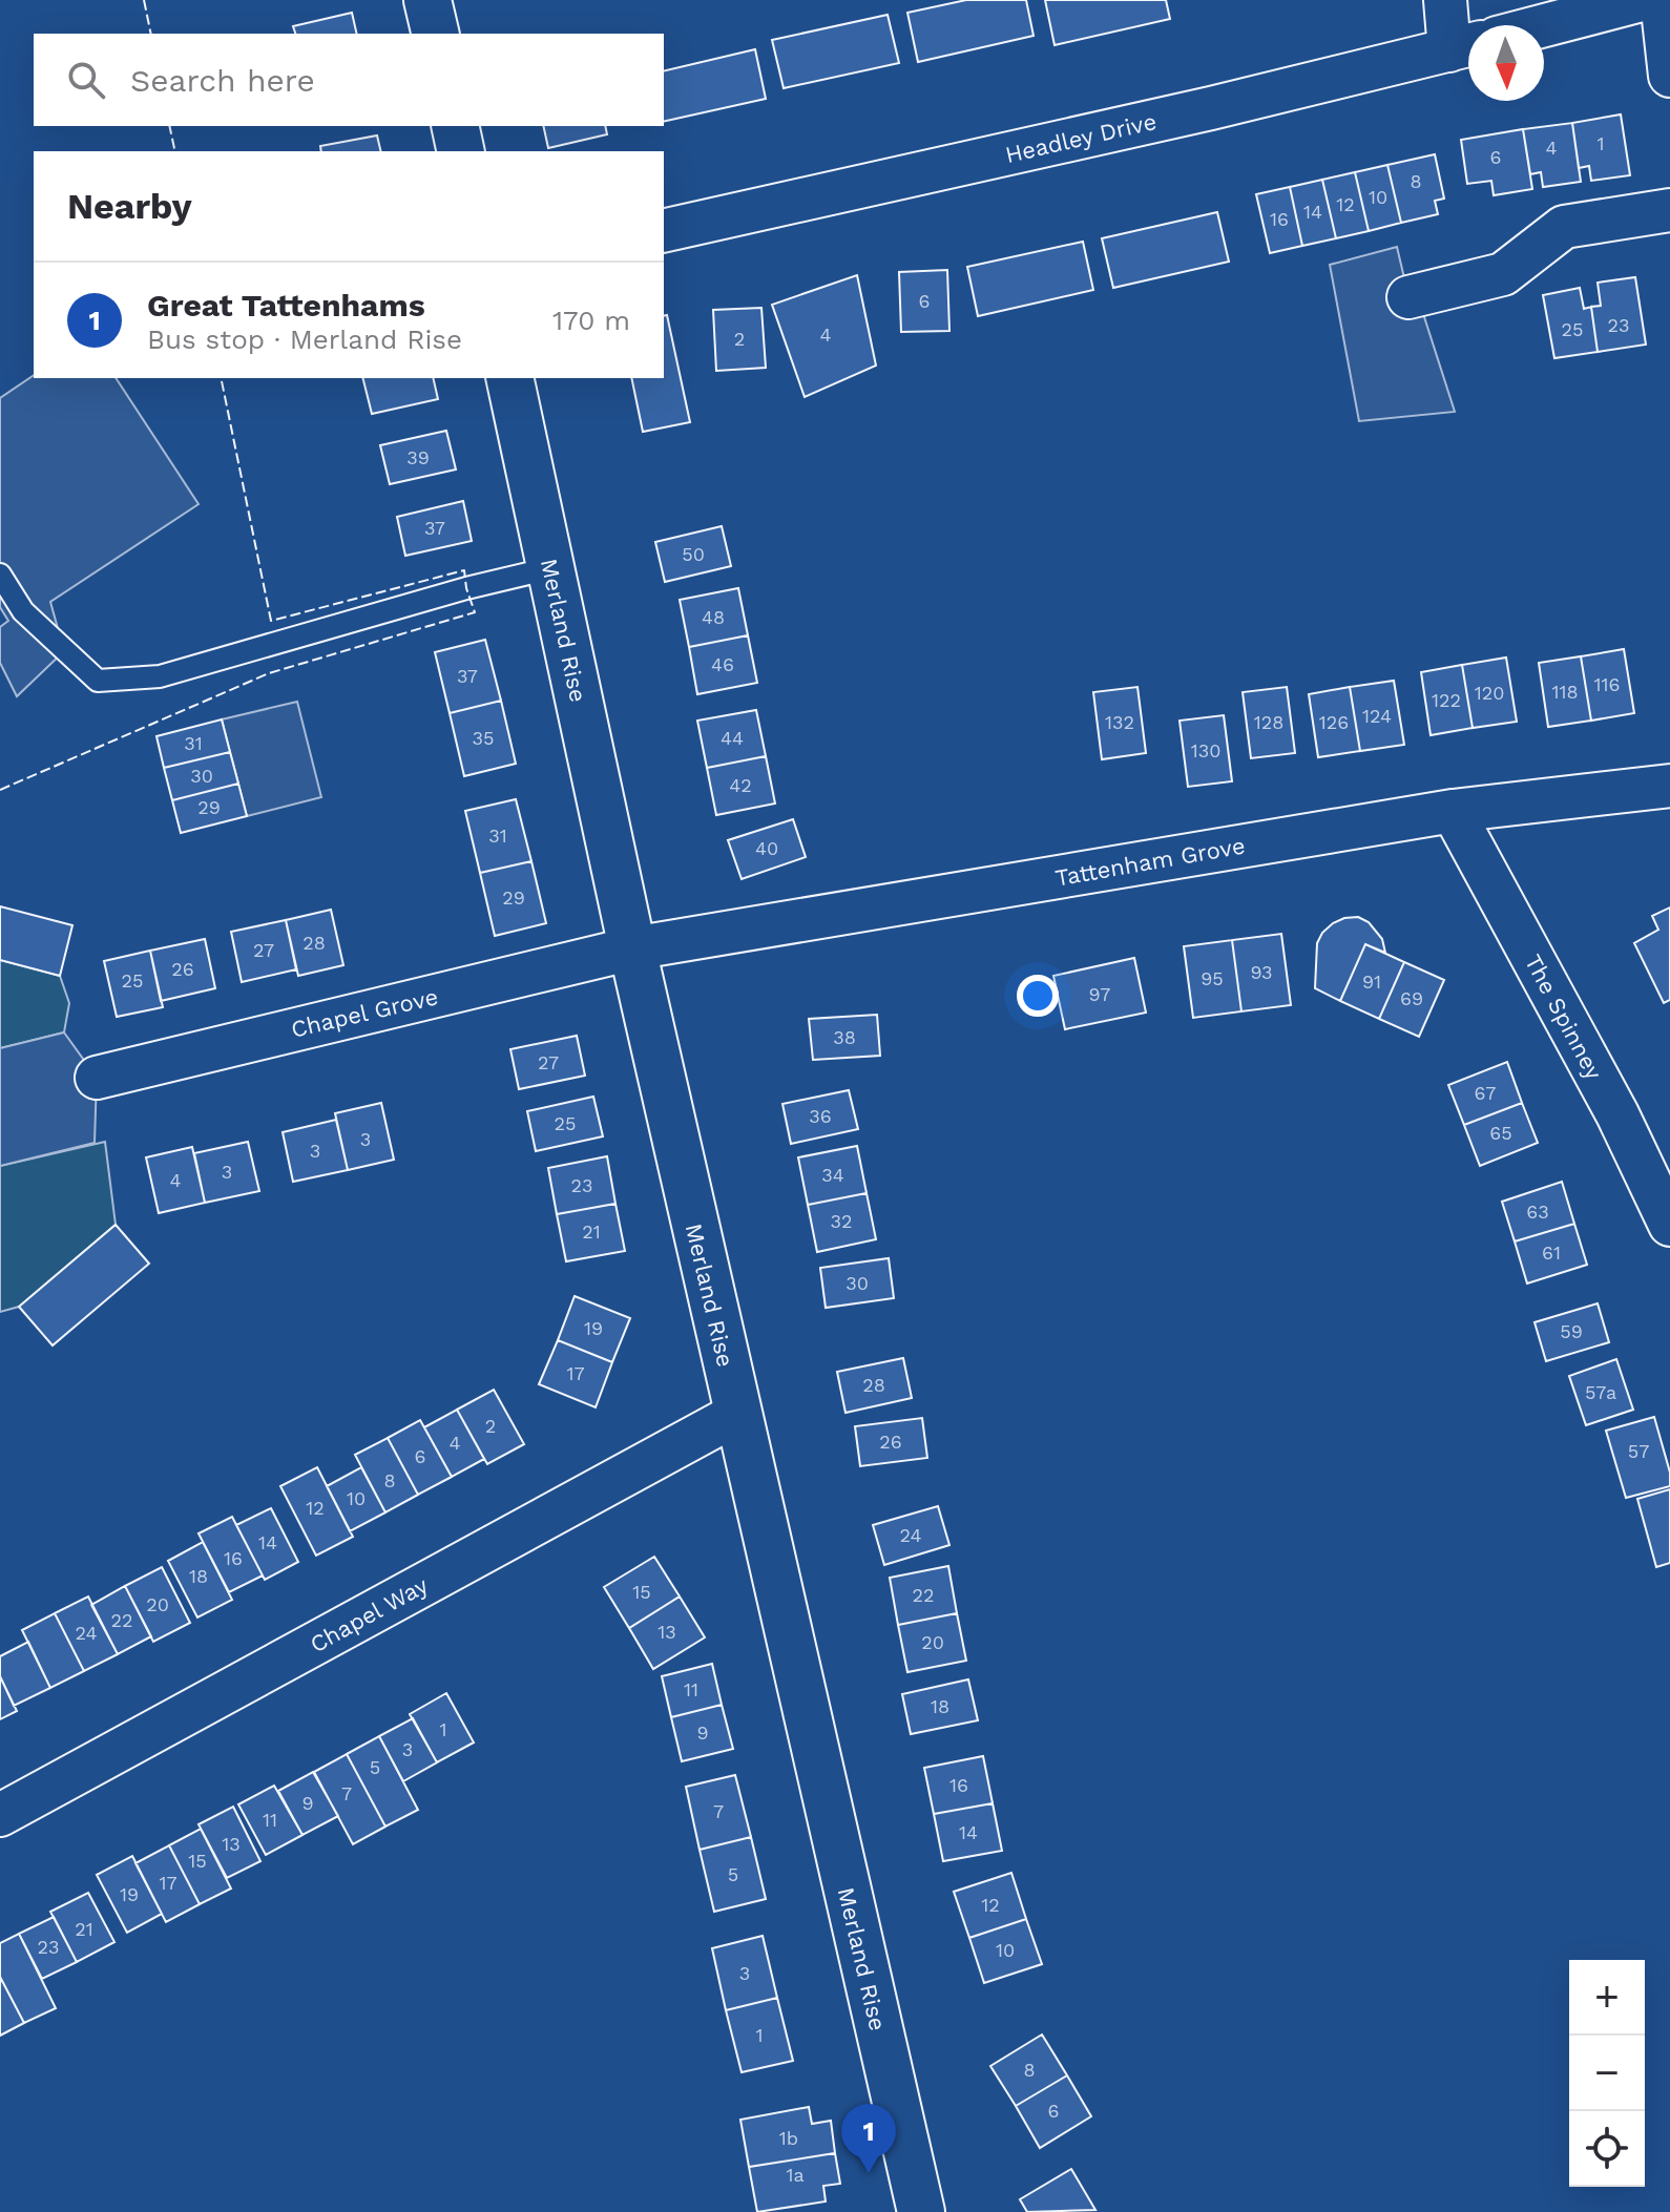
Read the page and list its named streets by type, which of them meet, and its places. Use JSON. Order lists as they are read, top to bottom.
{
  "streets": {
    "street": [
      "Headley Drive",
      "Merland Rise",
      "Tattenham Grove",
      "Chapel Grove",
      "The Spinney",
      "Chapel Way"
    ]
  },
  "crossings": [
    ["Merland Rise", "Tattenham Grove"],
    ["Merland Rise", "Chapel Grove"],
    ["Merland Rise", "Chapel Way"],
    ["Tattenham Grove", "Chapel Grove"],
    ["Tattenham Grove", "The Spinney"]
  ],
  "house_numbers": [
    "1",
    "4",
    "6",
    "8",
    "10",
    "12",
    "14",
    "16",
    "6",
    "23",
    "25",
    "4",
    "2",
    "39",
    "37",
    "50",
    "48",
    "46",
    "37",
    "116",
    "118",
    "120",
    "122",
    "124",
    "132",
    "128",
    "126",
    "35",
    "44",
    "31",
    "130",
    "30",
    "42",
    "29",
    "31",
    "40",
    "29",
    "28",
    "27",
    "26",
    "93",
    "95",
    "25",
    "91",
    "97",
    "69",
    "38",
    "27",
    "67",
    "36",
    "25",
    "65",
    "3",
    "3",
    "3",
    "34",
    "4",
    "23",
    "63",
    "32",
    "21",
    "61",
    "30",
    "19",
    "59",
    "17",
    "28",
    "57a",
    "2",
    "26",
    "4",
    "57",
    "6",
    "8",
    "10",
    "12",
    "24",
    "14",
    "16",
    "18",
    "15",
    "22",
    "20",
    "22",
    "13",
    "24",
    "20",
    "11",
    "18",
    "1",
    "9",
    "3",
    "5",
    "16",
    "7",
    "9",
    "7",
    "11",
    "14",
    "13",
    "15",
    "5",
    "17",
    "19",
    "12",
    "21",
    "23",
    "10",
    "3",
    "1",
    "8",
    "6",
    "1b",
    "1a"
  ],
  "north": "bottom",
  "page": {
    "search": "Search here",
    "heading": "Nearby",
    "list": [
      {
        "mark": "1",
        "name": "Great Tattenhams",
        "note": "Bus stop · Merland Rise",
        "value": "170 m"
      }
    ],
    "map_buttons": ["+", "−"],
    "pins": "1"
  }
}
